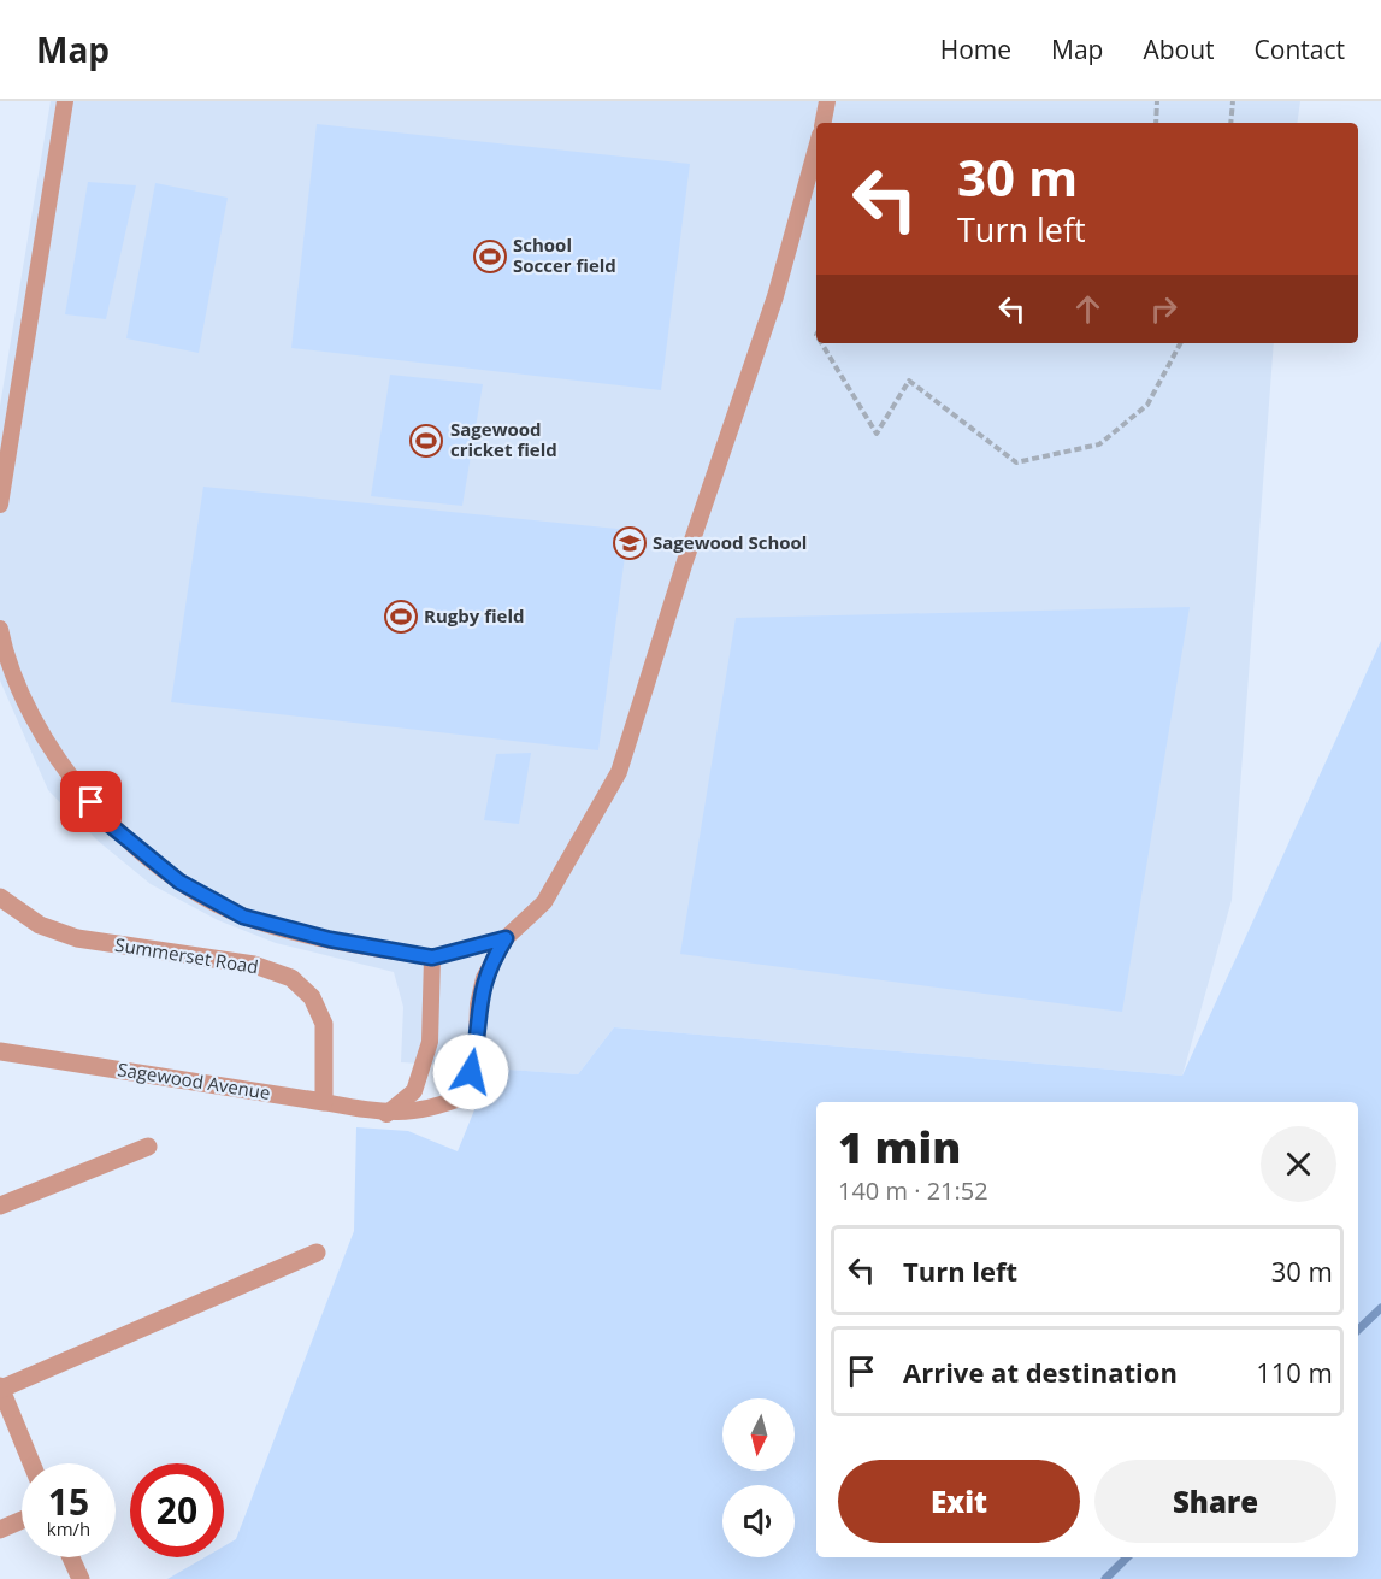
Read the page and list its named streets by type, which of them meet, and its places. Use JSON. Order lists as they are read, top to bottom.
{
  "streets": {
    "street": ["Summerset Road", "Sagewood Avenue"]
  },
  "crossings": [
    ["Summerset Road", "Sagewood Avenue"]
  ],
  "places": {
    "sports": ["School Soccer field", "Sagewood cricket field", "Rugby field"],
    "school or university": ["Sagewood School"]
  },
  "north": "bottom",
  "page": {
    "header": "Map",
    "nav": [
      "Home",
      "Map",
      "About",
      "Contact"
    ],
    "turn": ["30 m", "Turn left"],
    "heading": ["1 min", "140 m · 21:52"],
    "list": [
      {
        "name": "Turn left",
        "value": "30 m"
      },
      {
        "name": "Arrive at destination",
        "value": "110 m"
      }
    ],
    "buttons": ["Exit", "Share"],
    "speed": "15 km/h",
    "limit": "20"
  }
}
